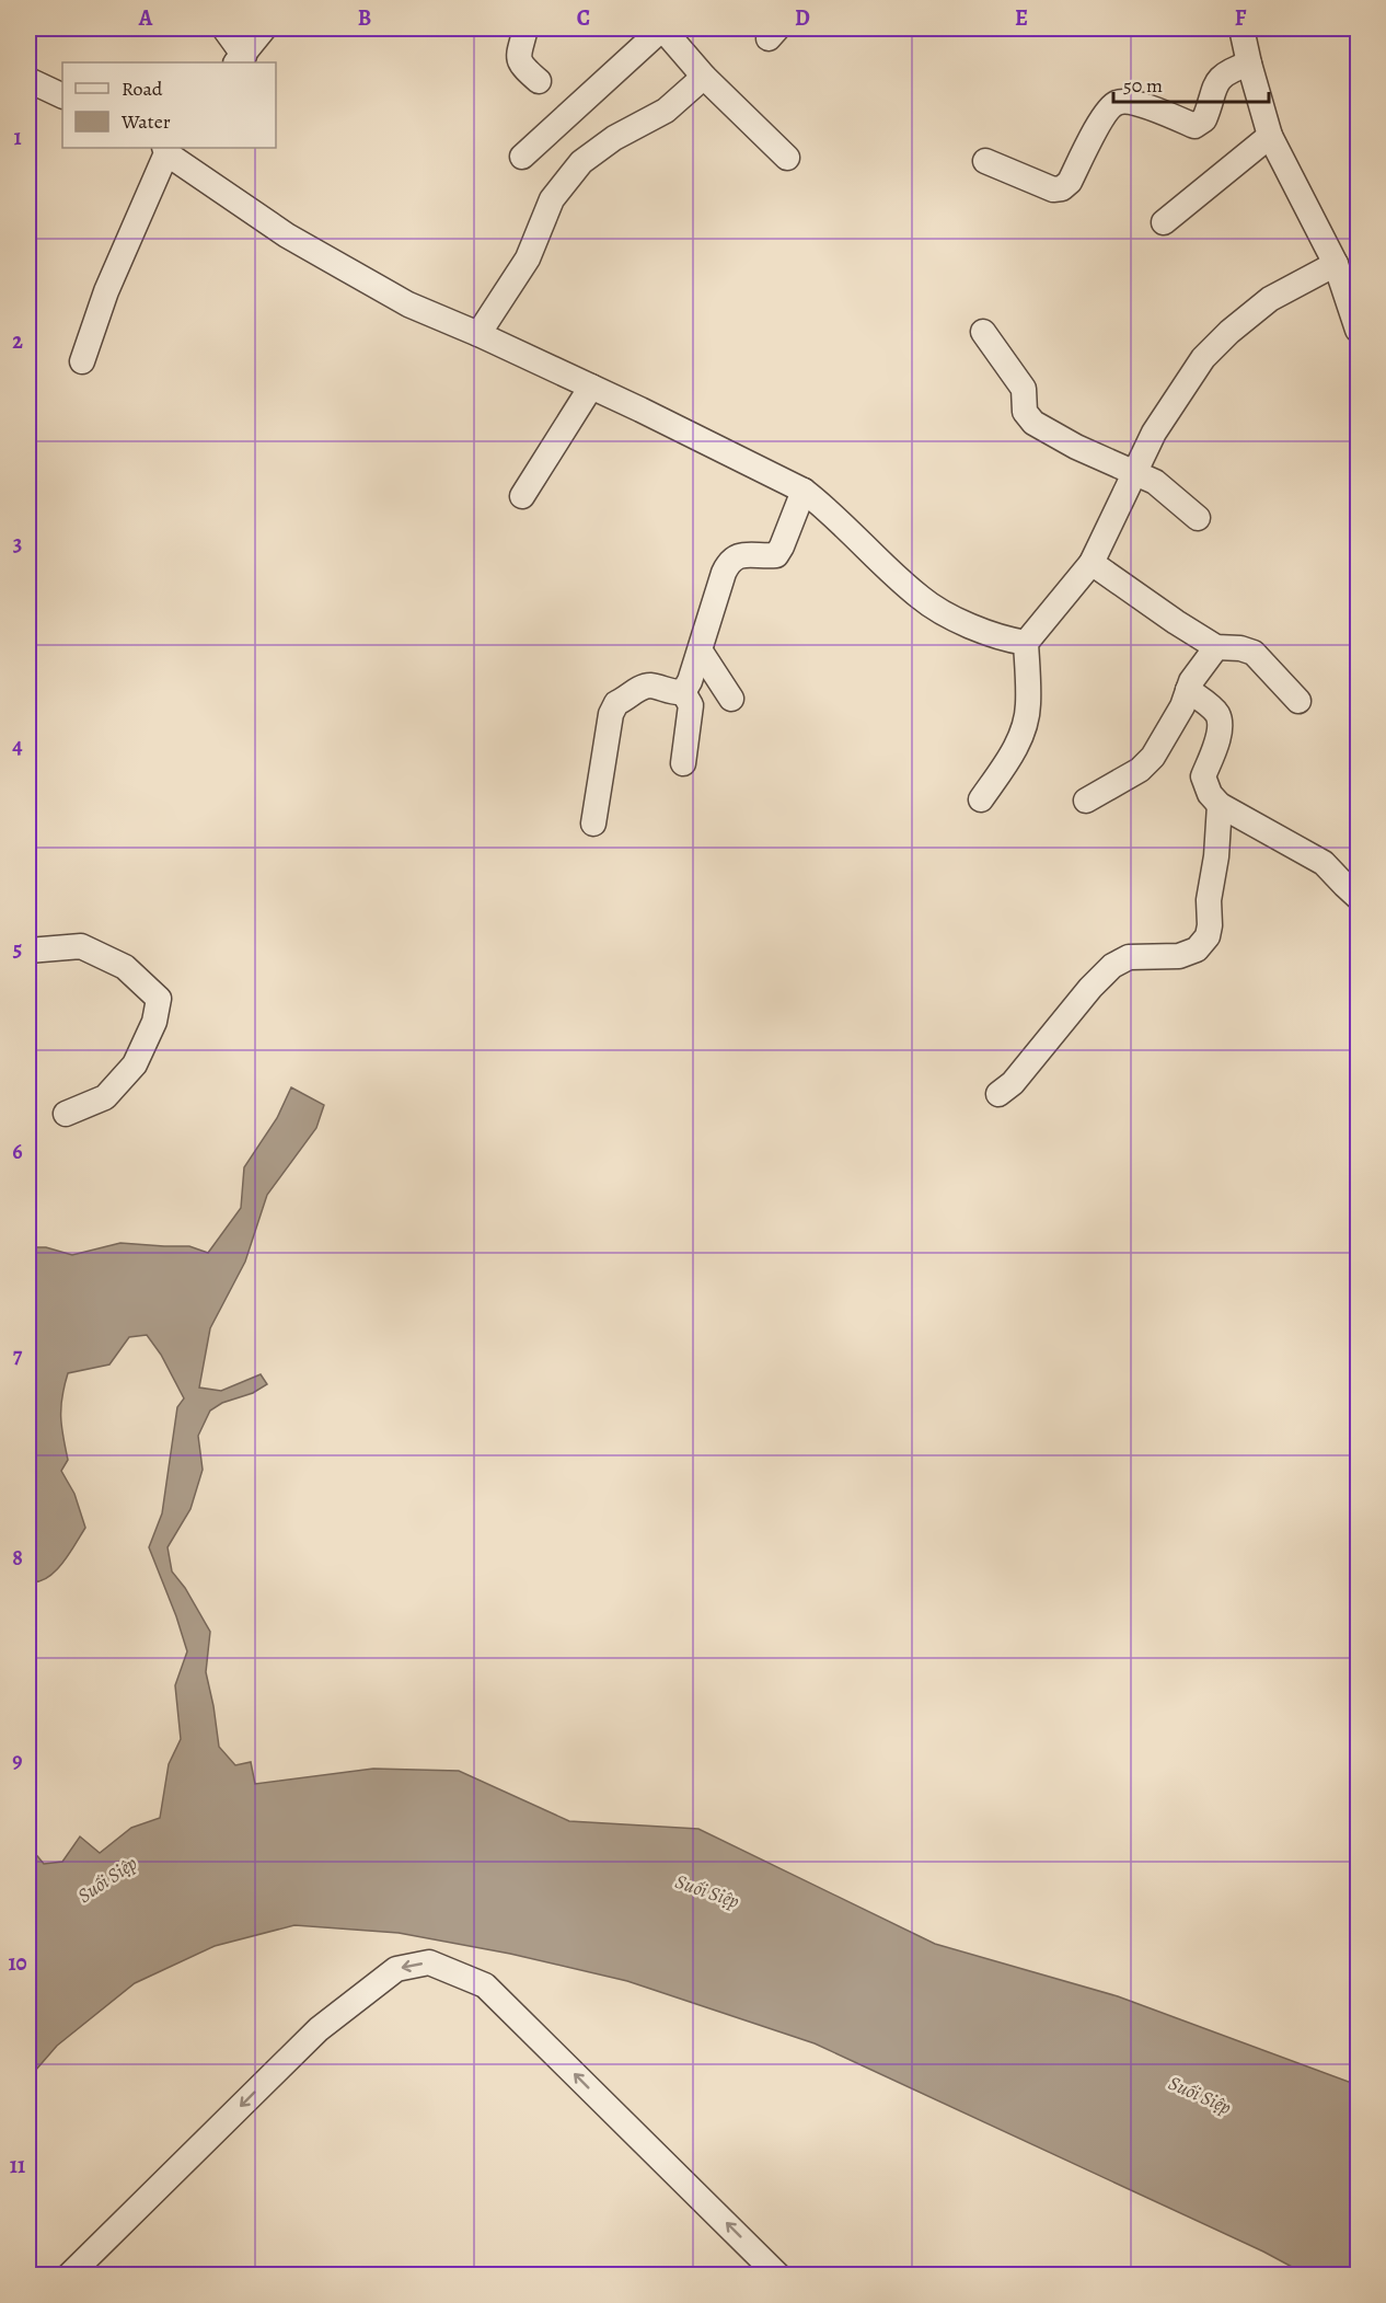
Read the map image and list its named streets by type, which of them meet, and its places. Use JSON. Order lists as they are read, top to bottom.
{
  "water": ["Suối Siệp"],
  "legend": ["Road", "Water"],
  "scale_bar": "50 m",
  "grid": {
    "columns": [
      "A",
      "B",
      "C",
      "D",
      "E",
      "F"
    ],
    "rows": [
      "1",
      "2",
      "3",
      "4",
      "5",
      "6",
      "7",
      "8",
      "9",
      "10",
      "11"
    ]
  }
}
